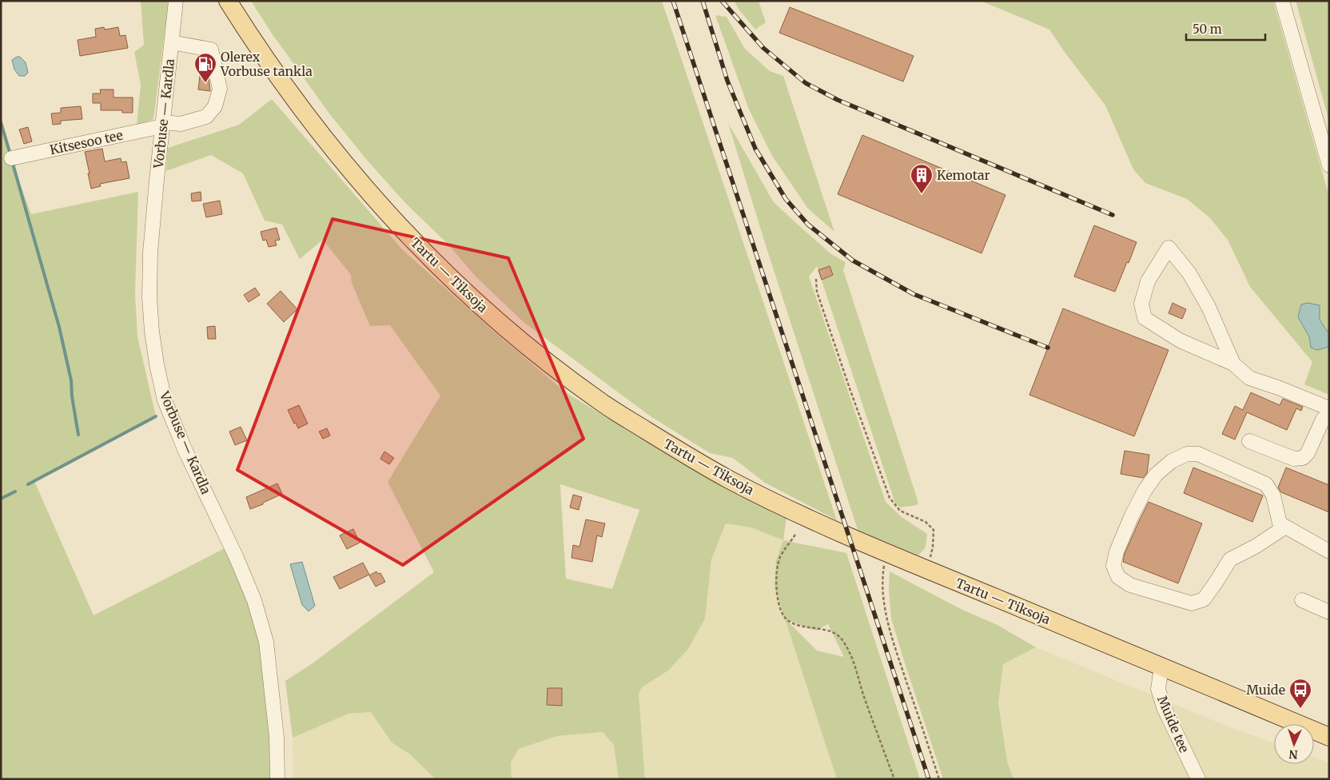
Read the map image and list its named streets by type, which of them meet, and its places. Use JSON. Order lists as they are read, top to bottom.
{
  "streets": {
    "main road": ["Tartu — Tiksoja"],
    "street": ["Vorbuse — Kardla", "Kitsesoo tee", "Muide tee"]
  },
  "crossings": [
    ["Vorbuse — Kardla", "Kitsesoo tee"],
    ["Tartu — Tiksoja", "Muide tee"]
  ],
  "places": {
    "fuel station": ["Olerex Vorbuse tankla"],
    "building": ["Kemotar"],
    "bus stop": ["Muide"]
  },
  "scale_bar": "50 m",
  "north": "bottom"
}
